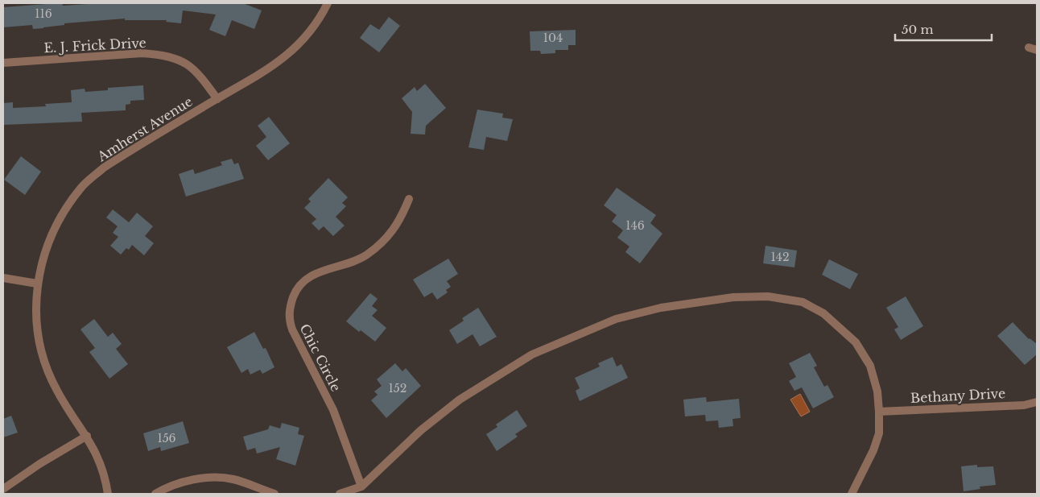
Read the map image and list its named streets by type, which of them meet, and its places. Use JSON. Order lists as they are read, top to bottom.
{
  "streets": {
    "street": [
      "E. J. Frick Drive",
      "Amherst Avenue",
      "Chic Circle",
      "Bethany Drive"
    ]
  },
  "crossings": [
    ["E. J. Frick Drive", "Amherst Avenue"]
  ],
  "house_numbers": [
    "116",
    "104",
    "146",
    "142",
    "152",
    "156"
  ],
  "scale_bar": "50 m"
}
